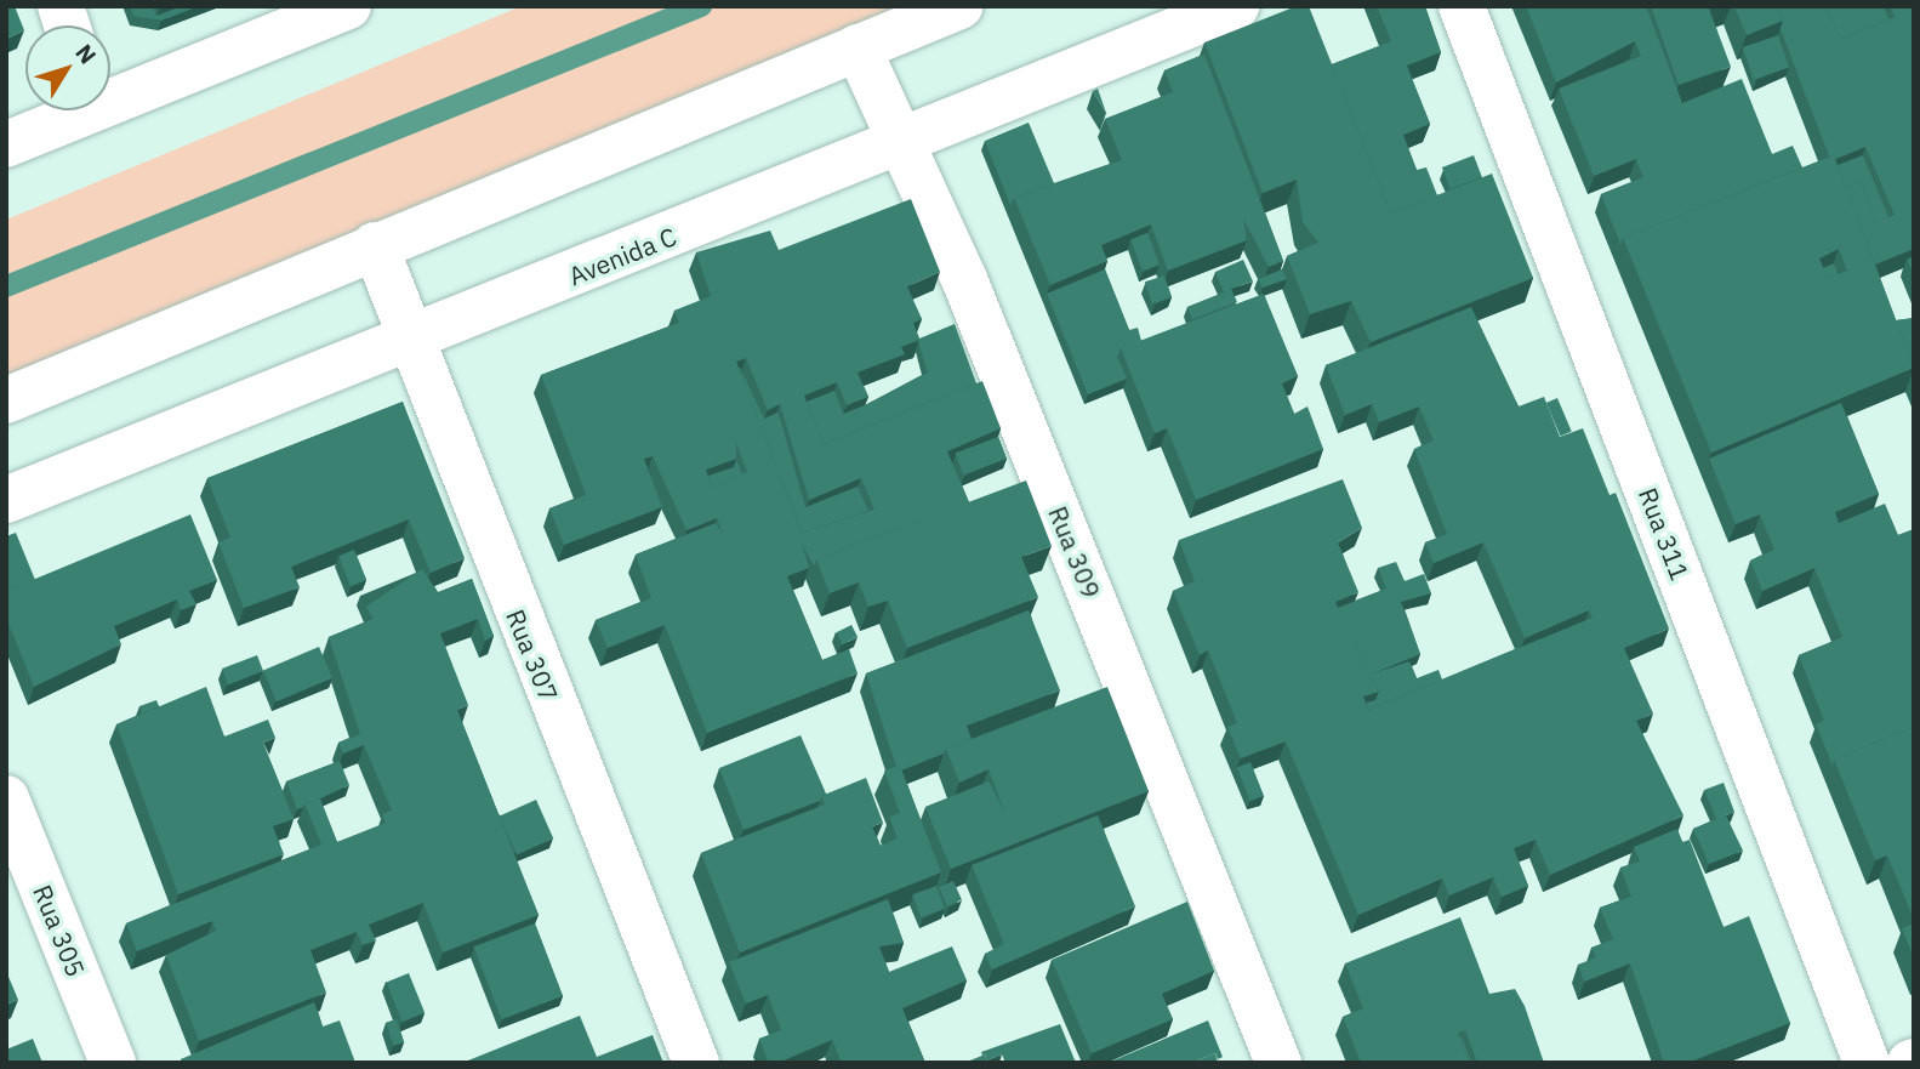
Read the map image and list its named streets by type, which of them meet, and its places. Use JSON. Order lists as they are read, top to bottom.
{
  "streets": {
    "street": [
      "Avenida C",
      "Rua 311",
      "Rua 309",
      "Rua 307",
      "Rua 305"
    ]
  },
  "crossings": [
    ["Avenida C", "Rua 309"],
    ["Avenida C", "Rua 307"]
  ],
  "north": "top right"
}
